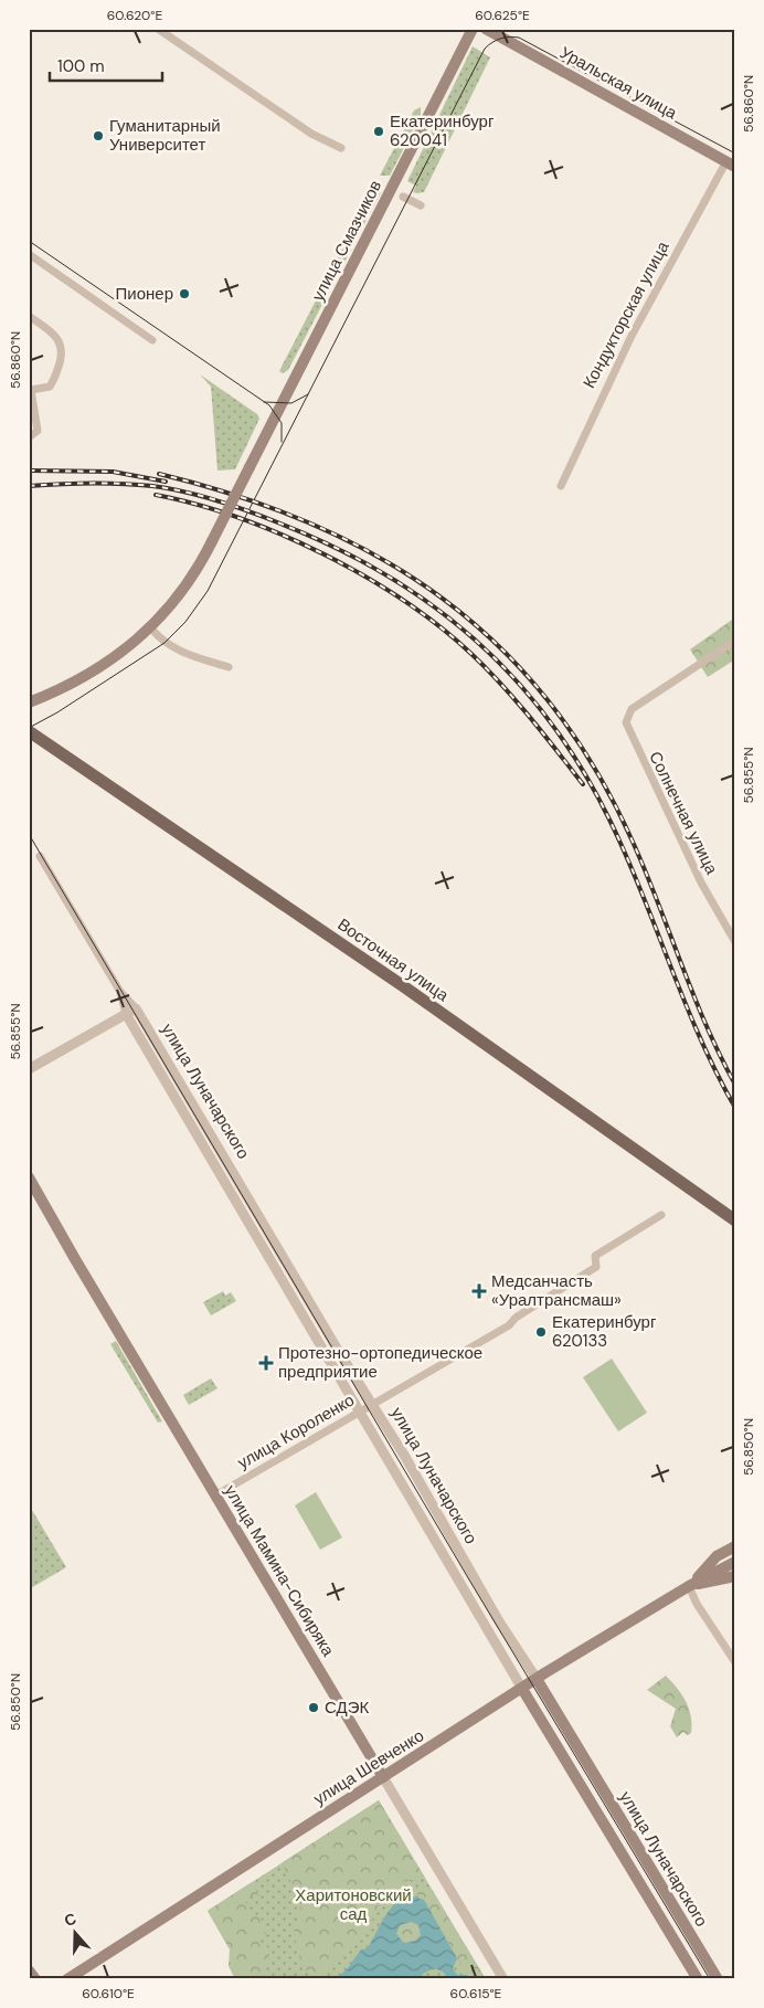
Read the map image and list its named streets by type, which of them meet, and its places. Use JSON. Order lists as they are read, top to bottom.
{
  "streets": {
    "main road": [
      "Уральская улица",
      "улица Смазчиков",
      "Восточная улица",
      "улица Луначарского",
      "улица Мамина-Сибиряка",
      "улица Шевченко"
    ],
    "street": ["Кондукторская улица", "Солнечная улица", "улица Короленко"]
  },
  "crossings": [
    ["Уральская улица", "Кондукторская улица"],
    ["улица Луначарского", "улица Короленко"],
    ["улица Луначарского", "улица Шевченко"],
    ["улица Короленко", "улица Мамина-Сибиряка"],
    ["улица Мамина-Сибиряка", "улица Шевченко"]
  ],
  "parks": ["Харитоновский сад"],
  "places": {
    "other": [
      "Екатеринбург 620041",
      "Гуманитарный Университет",
      "Пионер",
      "Екатеринбург 620133",
      "СДЭК"
    ],
    "health": ["Медсанчасть «Уралтрансмаш»", "Протезно-ортопедическое предприятие"]
  },
  "scale_bar": "100 m",
  "north": "top",
  "coordinates": [
    "60.620°E",
    "60.625°E",
    "56.860°N",
    "56.855°N",
    "56.850°N",
    "60.610°E",
    "60.615°E"
  ]
}
